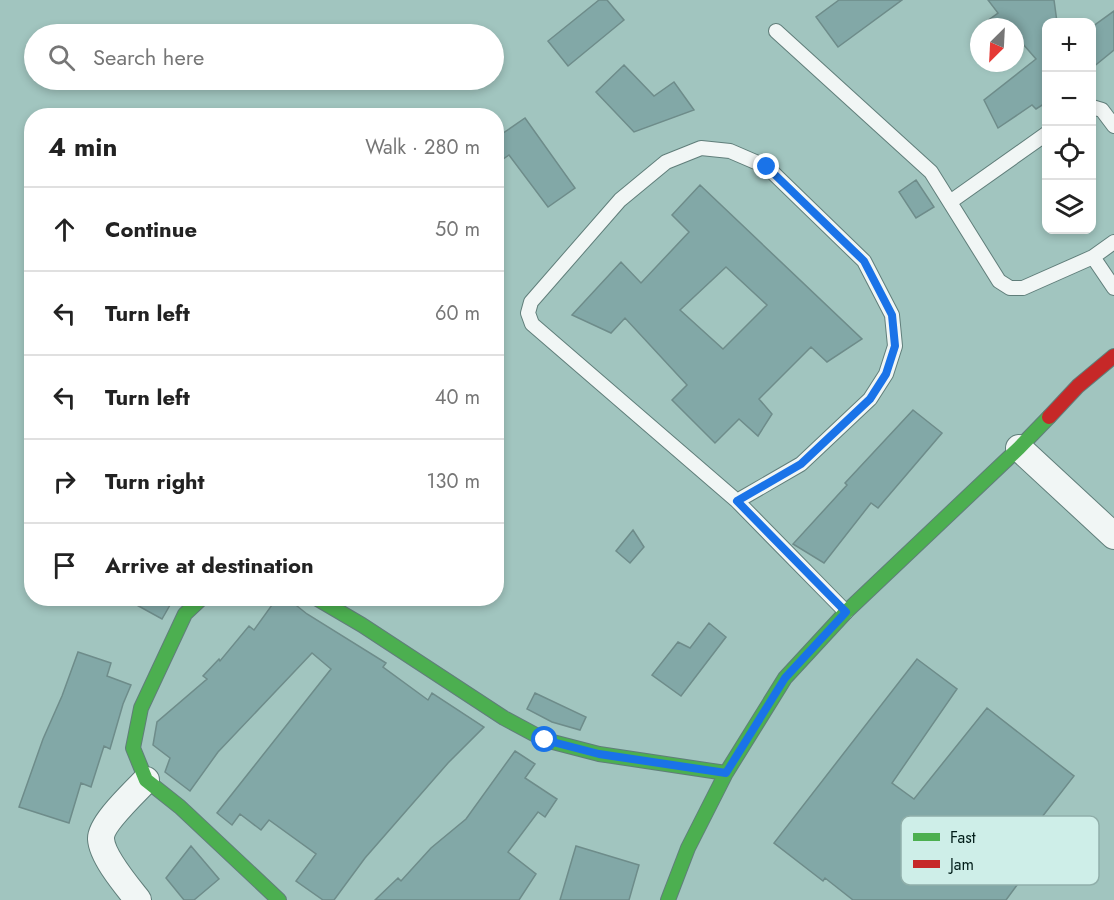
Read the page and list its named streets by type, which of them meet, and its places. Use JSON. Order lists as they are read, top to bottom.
{
  "legend": ["Fast", "Jam"],
  "north": "bottom left",
  "page": {
    "map_buttons": ["+", "−"],
    "search": "Search here",
    "heading": ["4 min", "Walk · 280 m"],
    "list": [
      ["Continue", "50 m"],
      ["Turn left", "60 m"],
      ["Turn left", "40 m"],
      ["Turn right", "130 m"],
      "Arrive at destination"
    ]
  }
}
